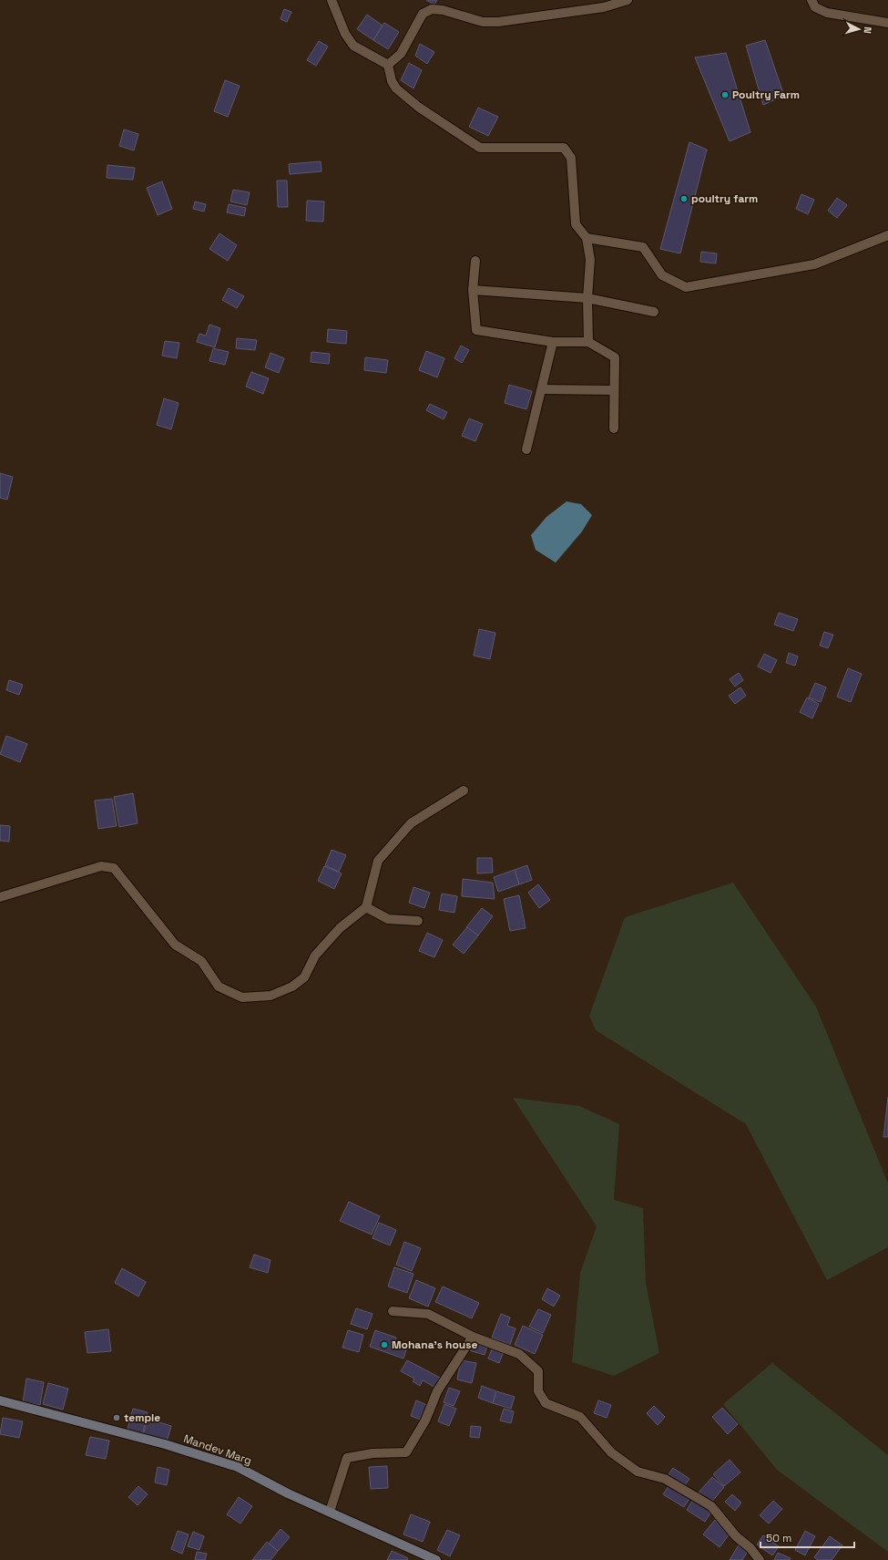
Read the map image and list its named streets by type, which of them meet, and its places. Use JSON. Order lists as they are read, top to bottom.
{
  "streets": {
    "main road": ["Mandev Marg"]
  },
  "places": [
    "Poultry Farm",
    "poultry farm",
    "Mohana's house",
    "temple"
  ],
  "scale_bar": "50 m",
  "north": "right"
}
